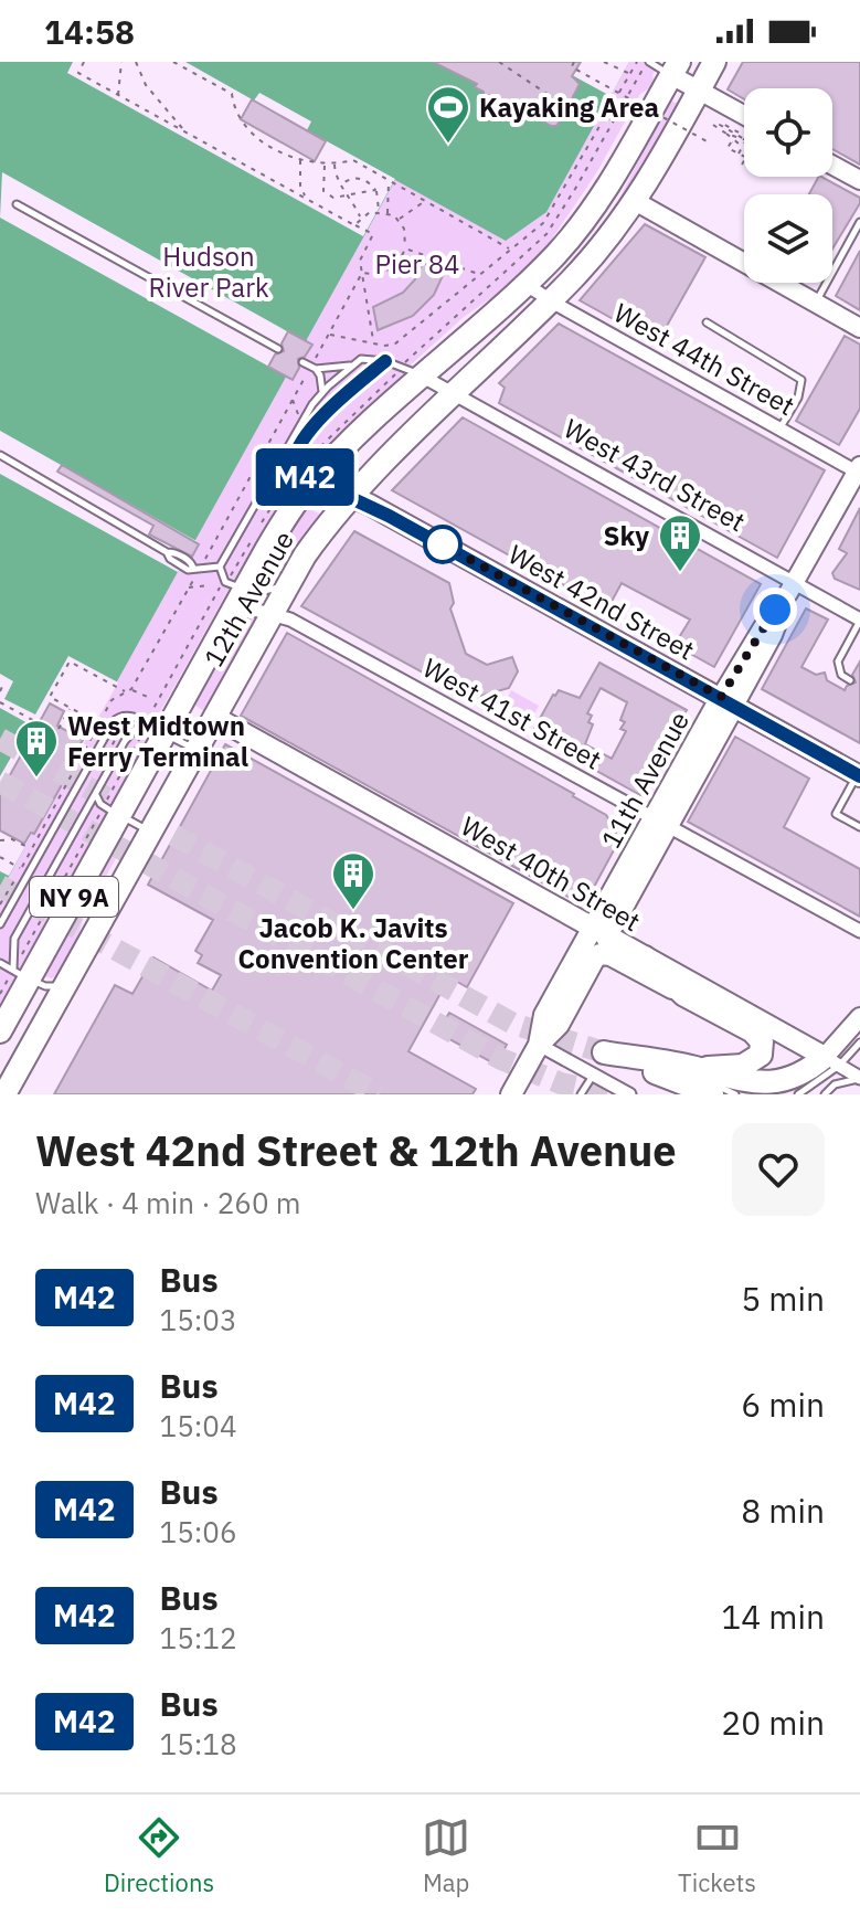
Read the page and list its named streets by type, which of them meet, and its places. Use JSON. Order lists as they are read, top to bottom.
{
  "streets": {
    "highway": ["12th Avenue", "NY 9A"],
    "main road": ["West 42nd Street", "11th Avenue", "West 40th Street"],
    "street": ["West 44th Street", "West 43rd Street", "West 41st Street"]
  },
  "crossings": [
    ["West 44th Street", "12th Avenue"],
    ["West 44th Street", "11th Avenue"],
    ["West 43rd Street", "12th Avenue"],
    ["West 43rd Street", "11th Avenue"],
    ["12th Avenue", "West 42nd Street"],
    ["12th Avenue", "West 41st Street"],
    ["12th Avenue", "West 40th Street"],
    ["West 42nd Street", "11th Avenue"],
    ["West 41st Street", "11th Avenue"],
    ["11th Avenue", "West 40th Street"]
  ],
  "parks": ["Hudson River Park", "Pier 84"],
  "places": {
    "sports": ["Kayaking Area"],
    "building": ["Sky", "West Midtown Ferry Terminal", "Jacob K. Javits Convention Center"]
  },
  "lines": ["bus line M42"],
  "page": {
    "status": "14:58",
    "on_map": "M42",
    "heading": ["West 42nd Street & 12th Avenue", "Walk · 4 min · 260 m"],
    "list": [
      {
        "mark": "M42",
        "name": "Bus",
        "note": "15:03",
        "value": "5 min"
      },
      {
        "mark": "M42",
        "name": "Bus",
        "note": "15:04",
        "value": "6 min"
      },
      {
        "mark": "M42",
        "name": "Bus",
        "note": "15:06",
        "value": "8 min"
      },
      {
        "mark": "M42",
        "name": "Bus",
        "note": "15:12",
        "value": "14 min"
      },
      {
        "mark": "M42",
        "name": "Bus",
        "note": "15:18",
        "value": "20 min"
      }
    ],
    "tabs": ["Directions", "Map", "Tickets"]
  }
}
